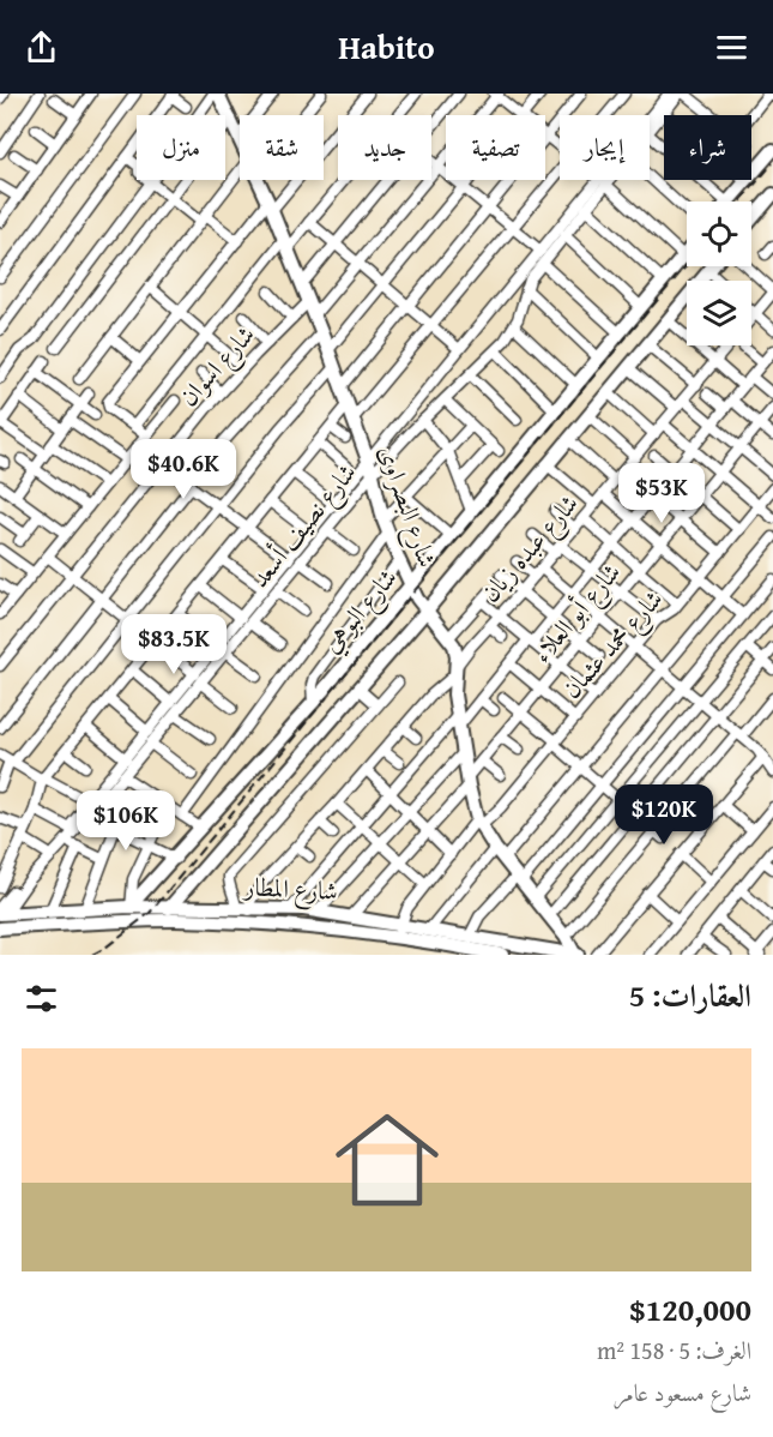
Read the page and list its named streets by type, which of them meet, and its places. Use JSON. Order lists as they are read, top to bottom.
{
  "streets": {
    "street": [
      "شارع اسوان",
      "شارع البصراوى",
      "شارع نصيف أسعد",
      "شارع عبده زيان",
      "شارع البوهي",
      "شارع أبو العلاء",
      "شارع محمد عثمان",
      "شارع المطار"
    ]
  },
  "crossings": [
    ["شارع اسوان", "شارع البصراوى"],
    ["شارع البصراوى", "شارع نصيف أسعد"],
    ["شارع البصراوى", "شارع عبده زيان"],
    ["شارع البصراوى", "شارع البوهي"],
    ["شارع البصراوى", "شارع أبو العلاء"],
    ["شارع البصراوى", "شارع محمد عثمان"],
    ["شارع البصراوى", "شارع المطار"],
    ["شارع نصيف أسعد", "شارع المطار"],
    ["شارع عبده زيان", "شارع المطار"],
    ["شارع البوهي", "شارع المطار"],
    ["شارع أبو العلاء", "شارع المطار"],
    ["شارع محمد عثمان", "شارع المطار"]
  ],
  "page": {
    "header": "Habito",
    "chip": [
      "شراء",
      "إيجار",
      "تصفية",
      "جديد",
      "شقة",
      "منزل"
    ],
    "price": [
      "$40.6K",
      "$53K",
      "$83.5K",
      "$120K",
      "$106K"
    ],
    "heading": "العقارات: 5",
    "list": [
      {
        "name": "$120,000",
        "note": "الغرف: 5 · 158 m² · شارع مسعود عامر"
      }
    ]
  }
}
